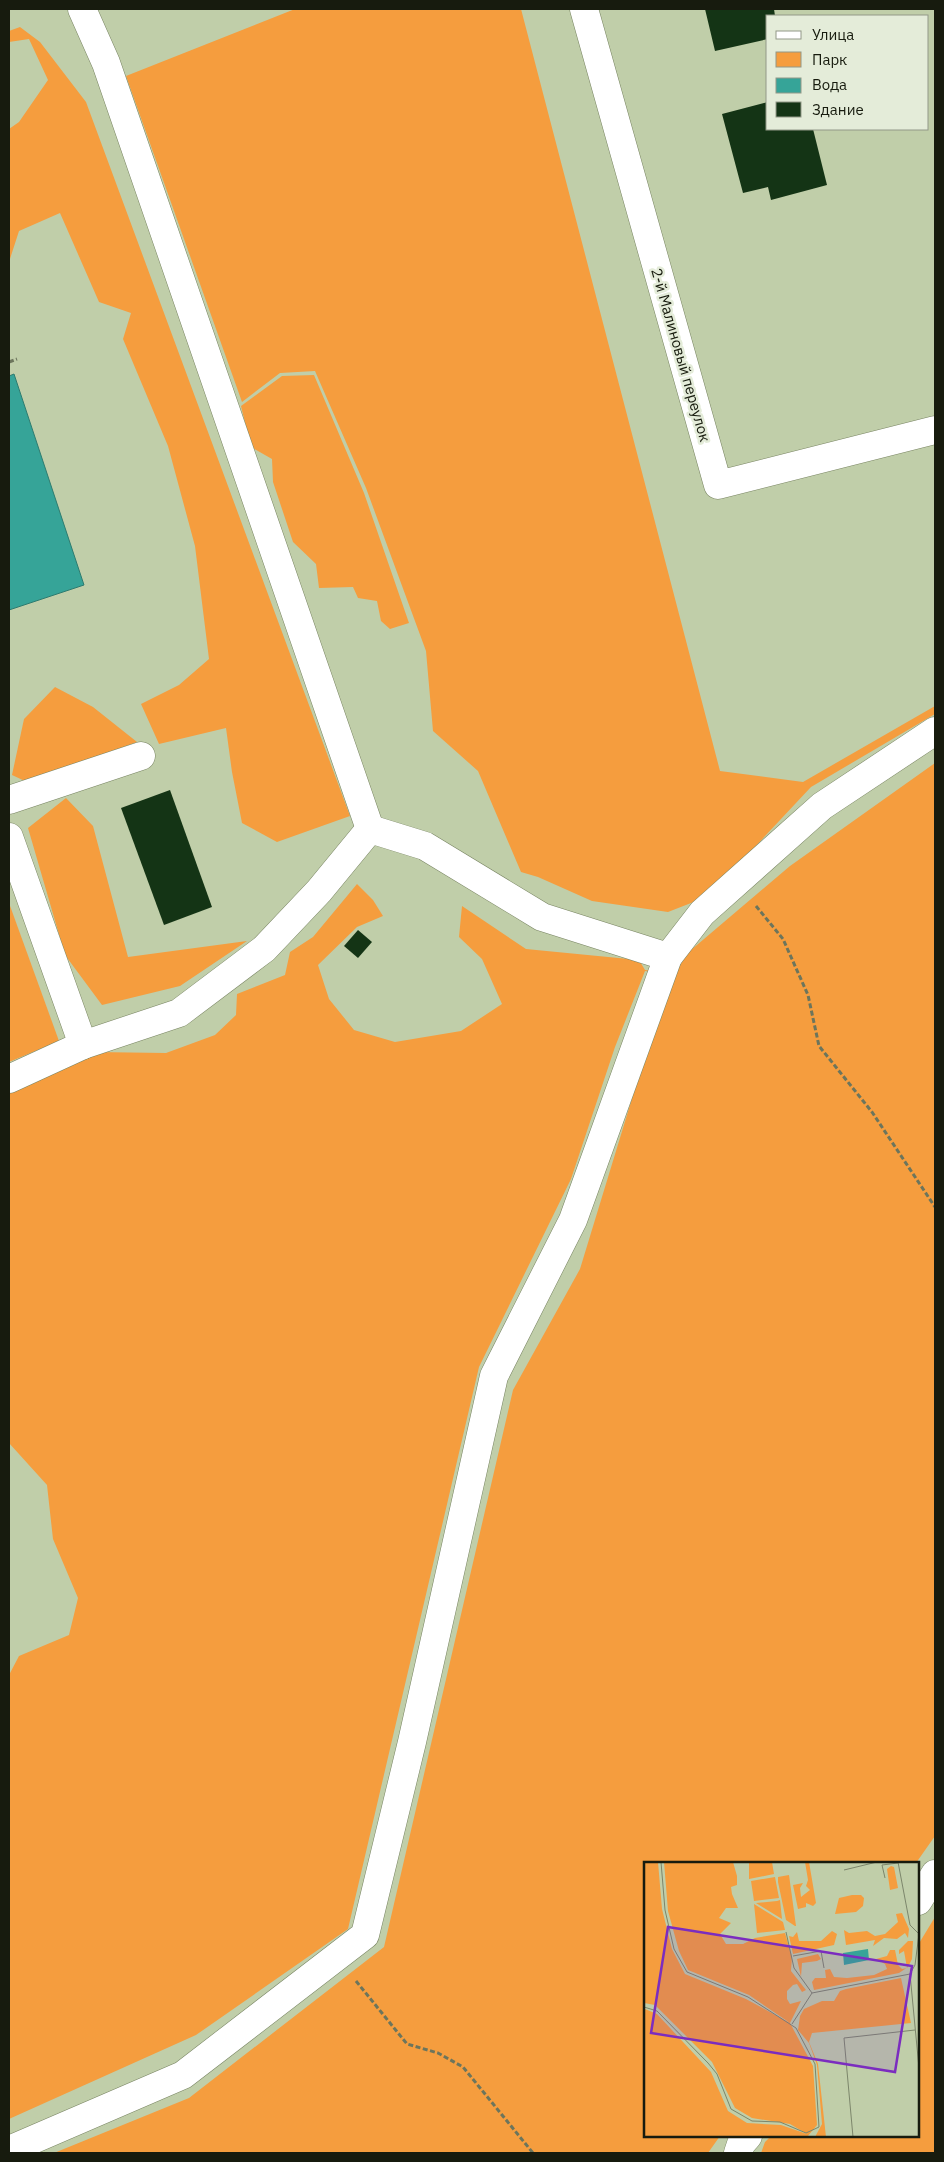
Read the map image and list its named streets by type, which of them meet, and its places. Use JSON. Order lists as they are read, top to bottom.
{
  "streets": {
    "street": ["2-й Малиновый переулок"]
  },
  "legend": [
    "Улица",
    "Парк",
    "Вода",
    "Здание"
  ]
}
